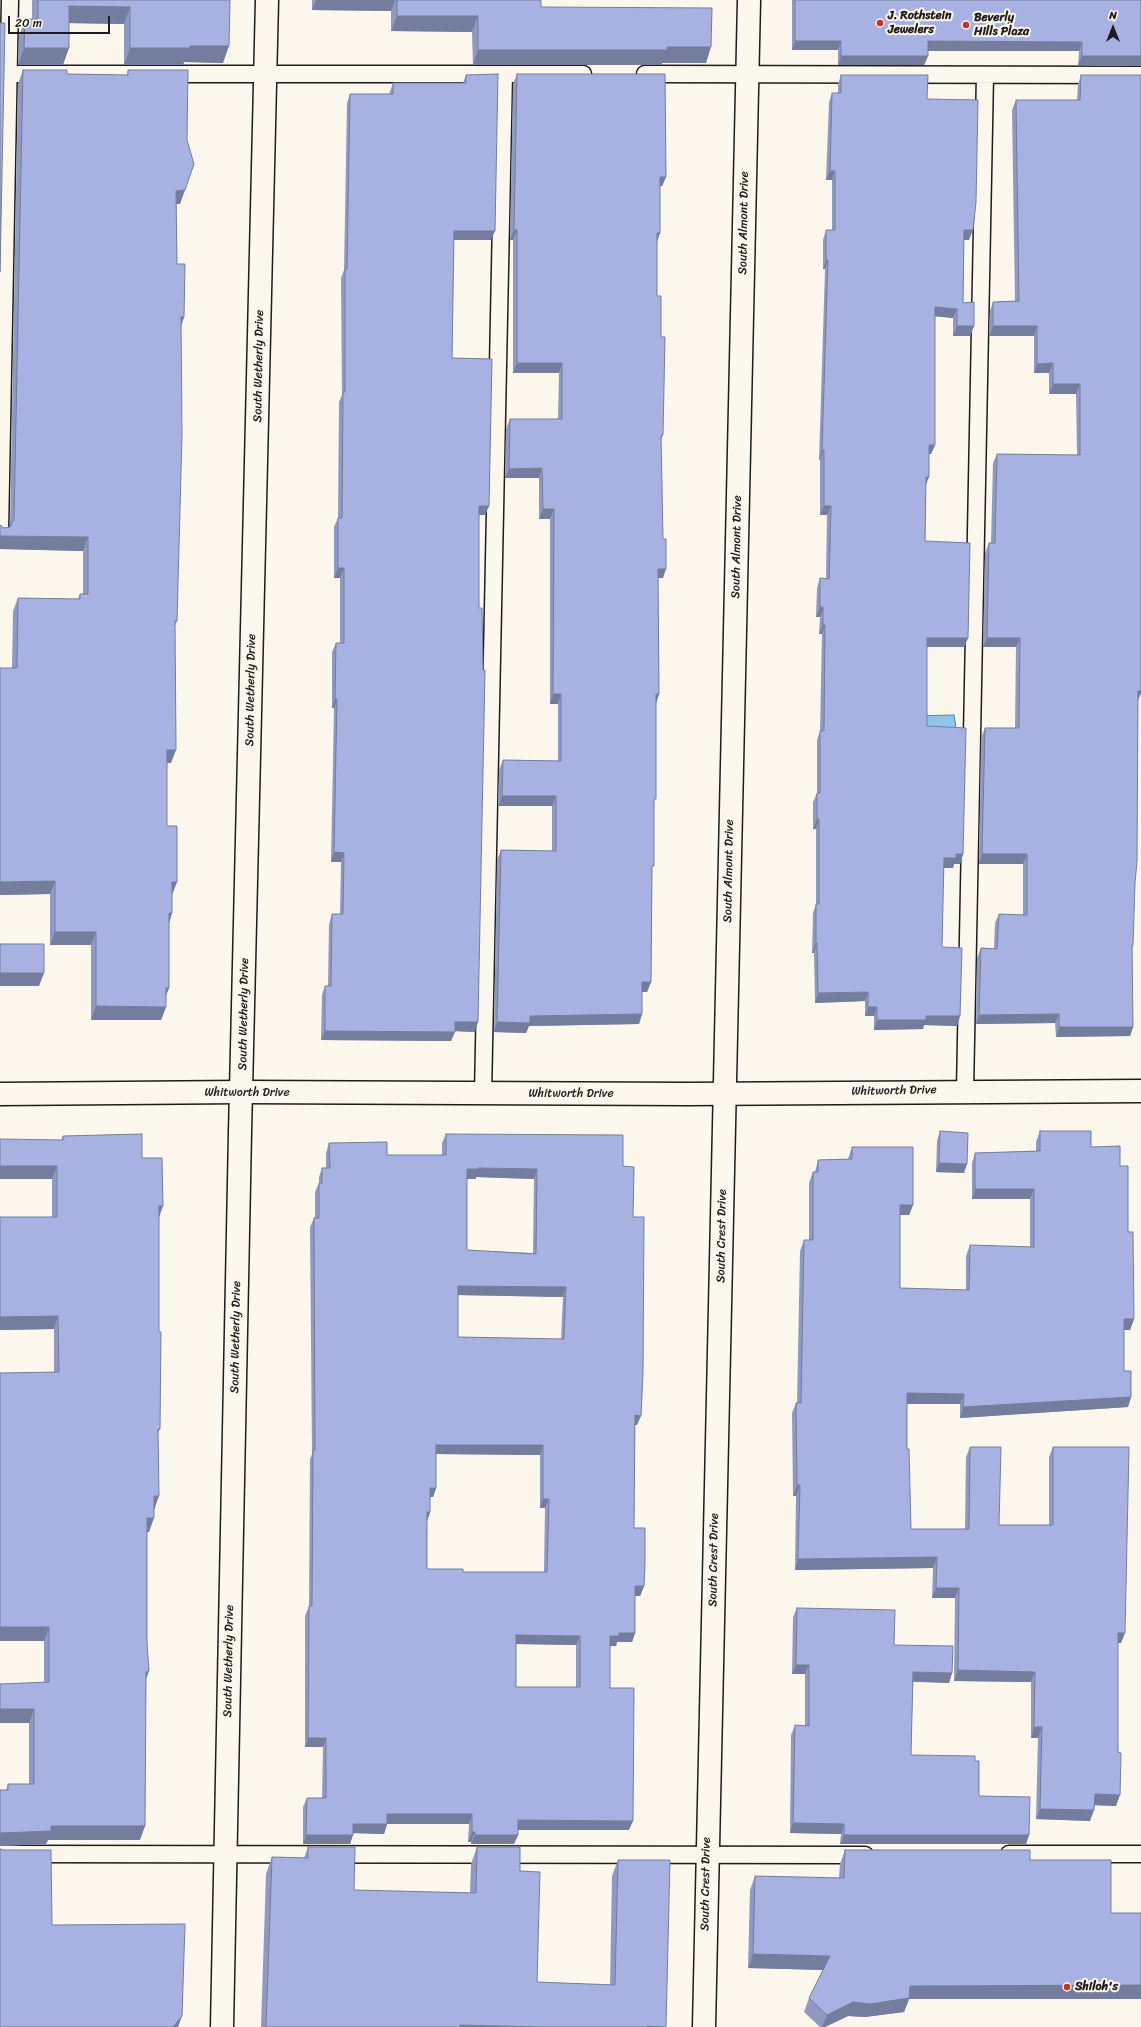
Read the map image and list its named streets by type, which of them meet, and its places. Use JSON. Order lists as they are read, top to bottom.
{
  "streets": {
    "street": [
      "South Almont Drive",
      "South Wetherly Drive",
      "Whitworth Drive",
      "South Crest Drive"
    ]
  },
  "crossings": [
    ["South Almont Drive", "Whitworth Drive"],
    ["South Almont Drive", "South Crest Drive"],
    ["South Wetherly Drive", "Whitworth Drive"],
    ["Whitworth Drive", "South Crest Drive"]
  ],
  "places": ["J. Rothstein Jewelers", "Beverly Hills Plaza", "Shiloh's"],
  "scale_bar": "20 m",
  "north": "top"
}
